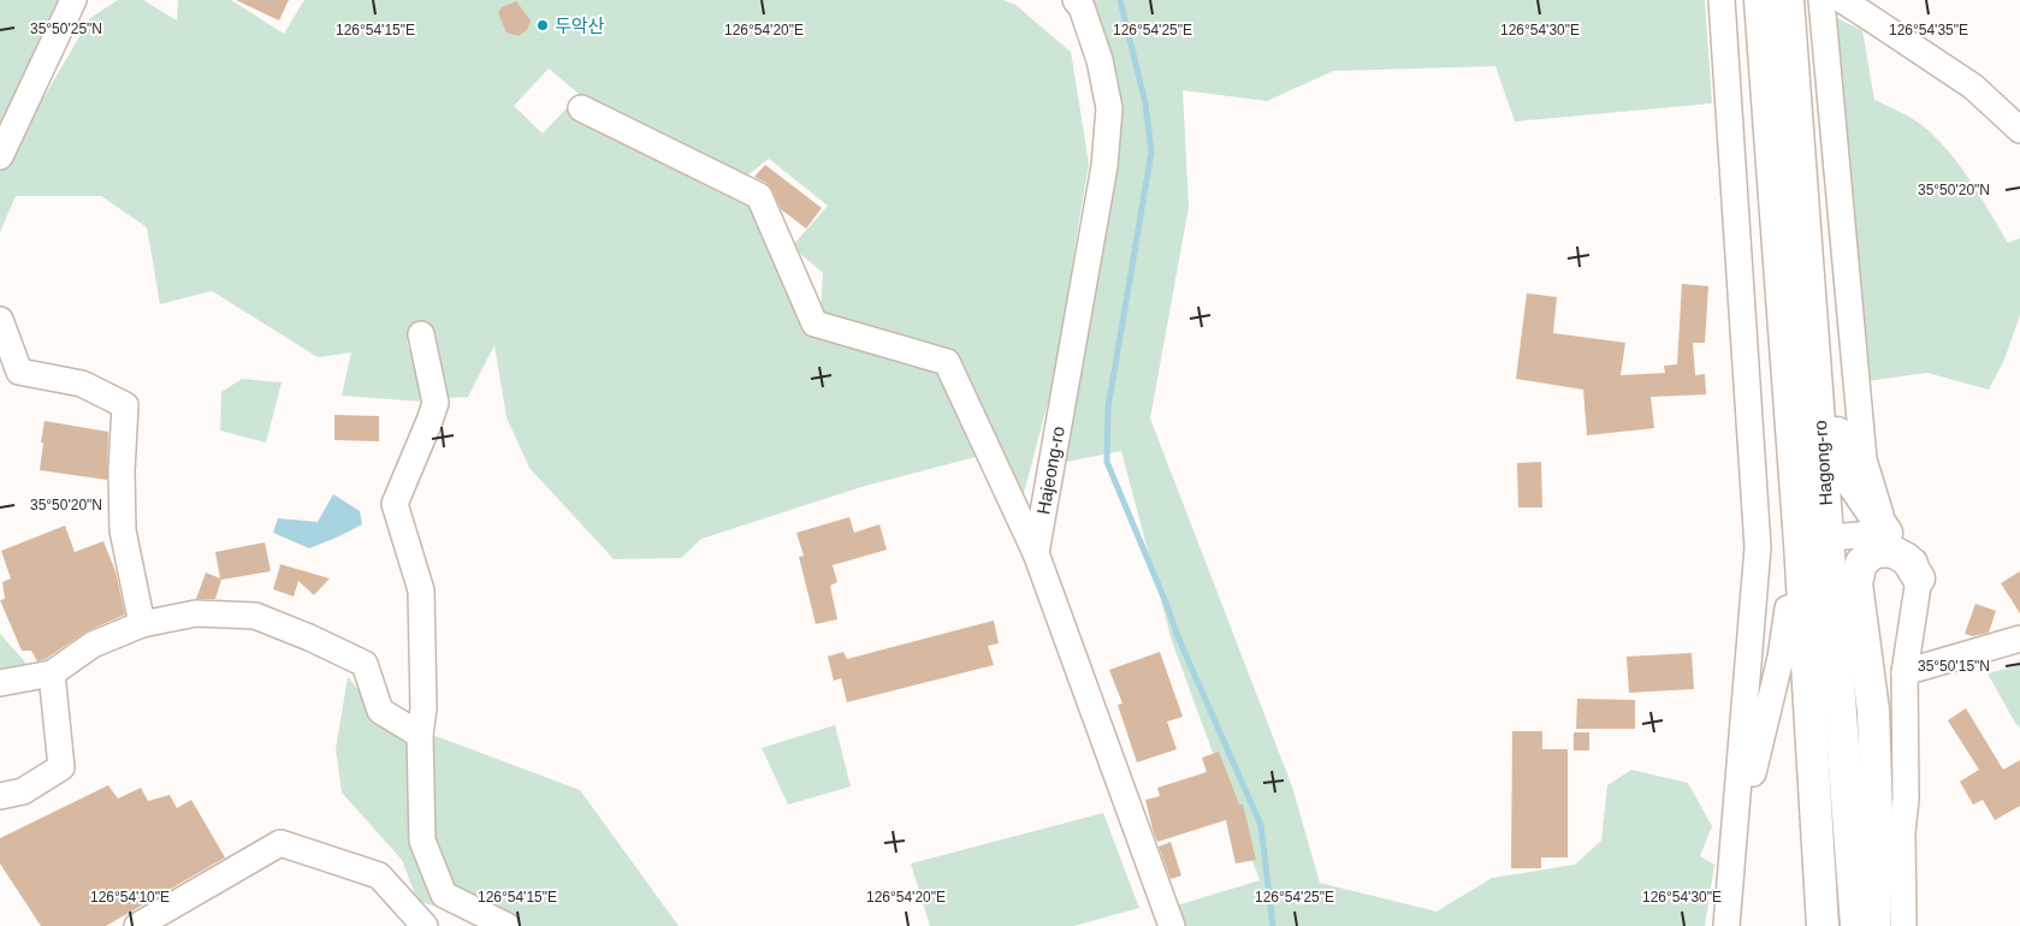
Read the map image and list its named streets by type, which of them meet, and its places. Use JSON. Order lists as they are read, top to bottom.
{
  "streets": {
    "main road": ["Hagong-ro"],
    "street": ["Hajeong-ro"]
  },
  "places": ["두악산"],
  "coordinates": [
    "35°50'25\"N",
    "126°54'15\"E",
    "126°54'20\"E",
    "126°54'25\"E",
    "126°54'30\"E",
    "126°54'35\"E",
    "35°50'20\"N",
    "35°50'15\"N",
    "126°54'10\"E"
  ]
}
